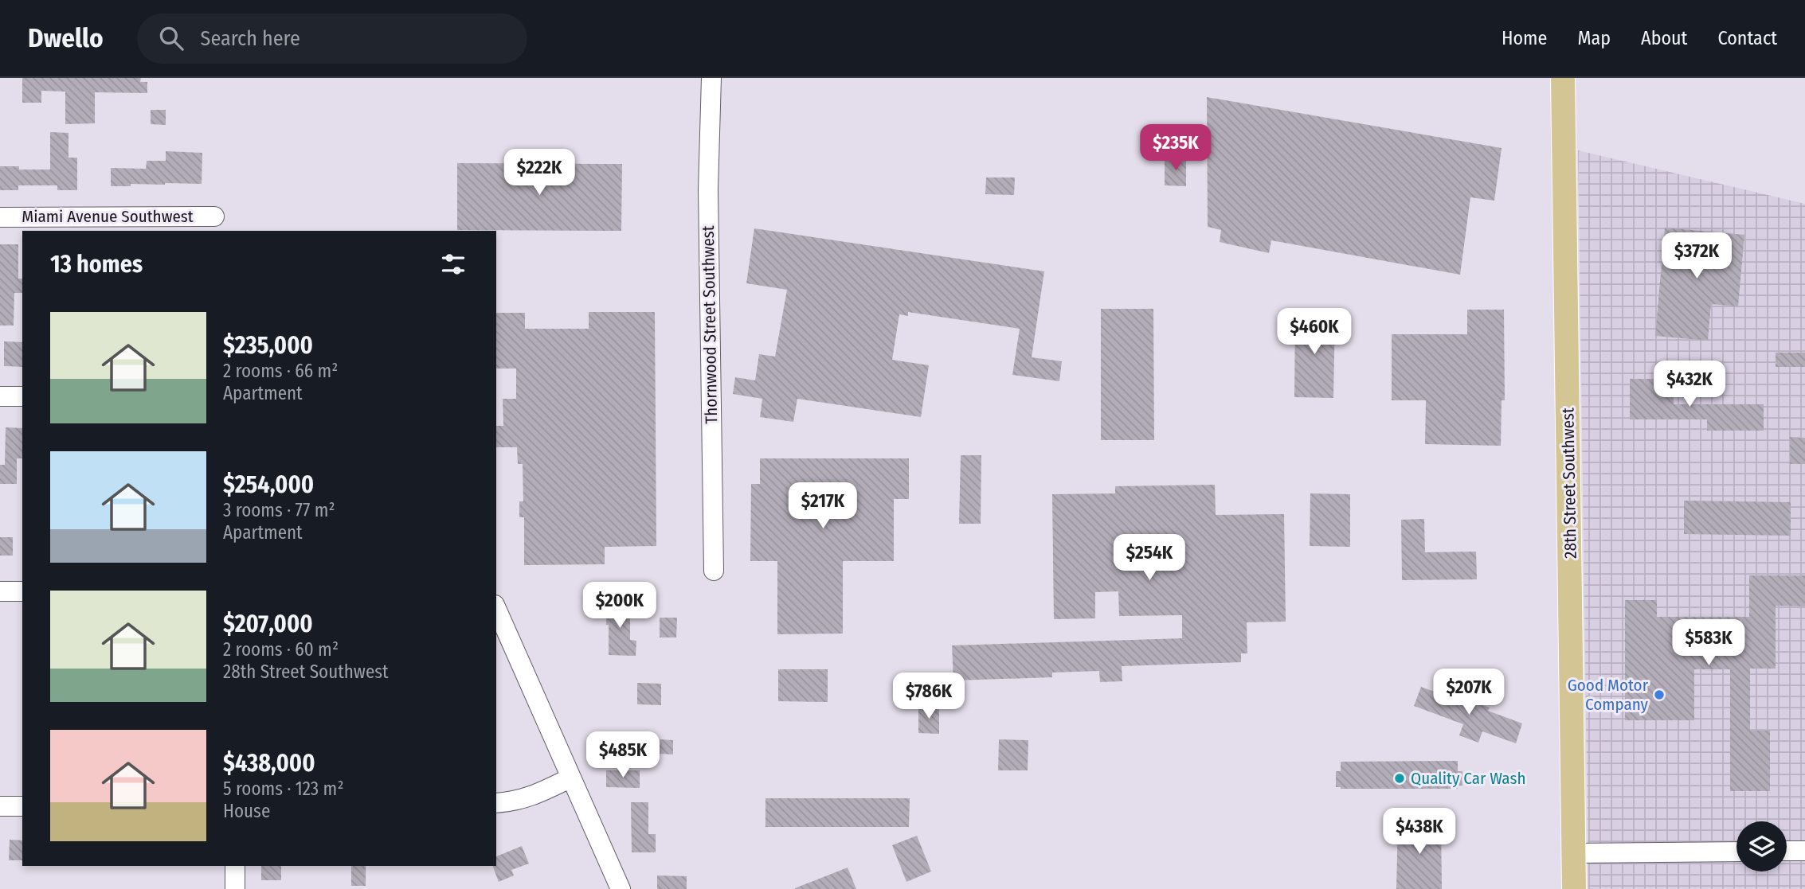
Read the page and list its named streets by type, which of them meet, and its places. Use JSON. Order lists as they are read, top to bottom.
{
  "streets": {
    "main road": ["28th Street Southwest"],
    "street": ["Miami Avenue Southwest", "Thornwood Street Southwest"]
  },
  "places": ["Good Motor Company", "Quality Car Wash"],
  "page": {
    "header": "Dwello",
    "search": "Search here",
    "nav": [
      "Home",
      "Map",
      "About",
      "Contact"
    ],
    "price": [
      "$235K",
      "$222K",
      "$372K",
      "$460K",
      "$432K",
      "$217K",
      "$254K",
      "$200K",
      "$583K",
      "$207K",
      "$786K",
      "$485K",
      "$438K"
    ],
    "heading": "13 homes",
    "list": [
      {
        "name": "$235,000",
        "note": "2 rooms · 66 m² · Apartment"
      },
      {
        "name": "$254,000",
        "note": "3 rooms · 77 m² · Apartment"
      },
      {
        "name": "$207,000",
        "note": "2 rooms · 60 m² · 28th Street Southwest"
      },
      {
        "name": "$438,000",
        "note": "5 rooms · 123 m² · House"
      }
    ]
  }
}
